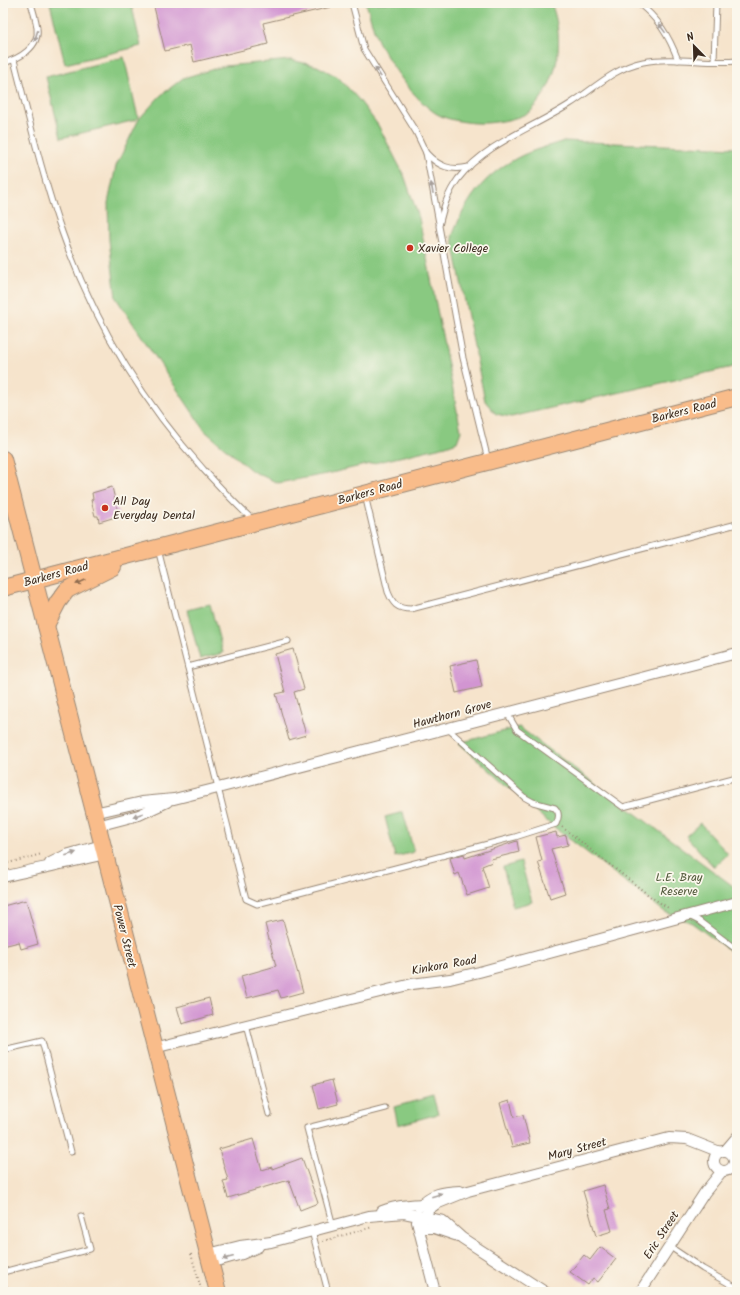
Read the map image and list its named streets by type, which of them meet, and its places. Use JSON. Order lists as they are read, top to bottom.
{
  "streets": {
    "main road": ["Barkers Road", "Power Street"],
    "street": [
      "Hawthorn Grove",
      "Kinkora Road",
      "Mary Street",
      "Eric Street"
    ]
  },
  "crossings": [
    ["Barkers Road", "Power Street"],
    ["Hawthorn Grove", "Power Street"],
    ["Power Street", "Kinkora Road"],
    ["Power Street", "Mary Street"]
  ],
  "parks": ["L.E. Bray Reserve"],
  "places": ["Xavier College", "All Day Everyday Dental"],
  "north": "top left"
}
